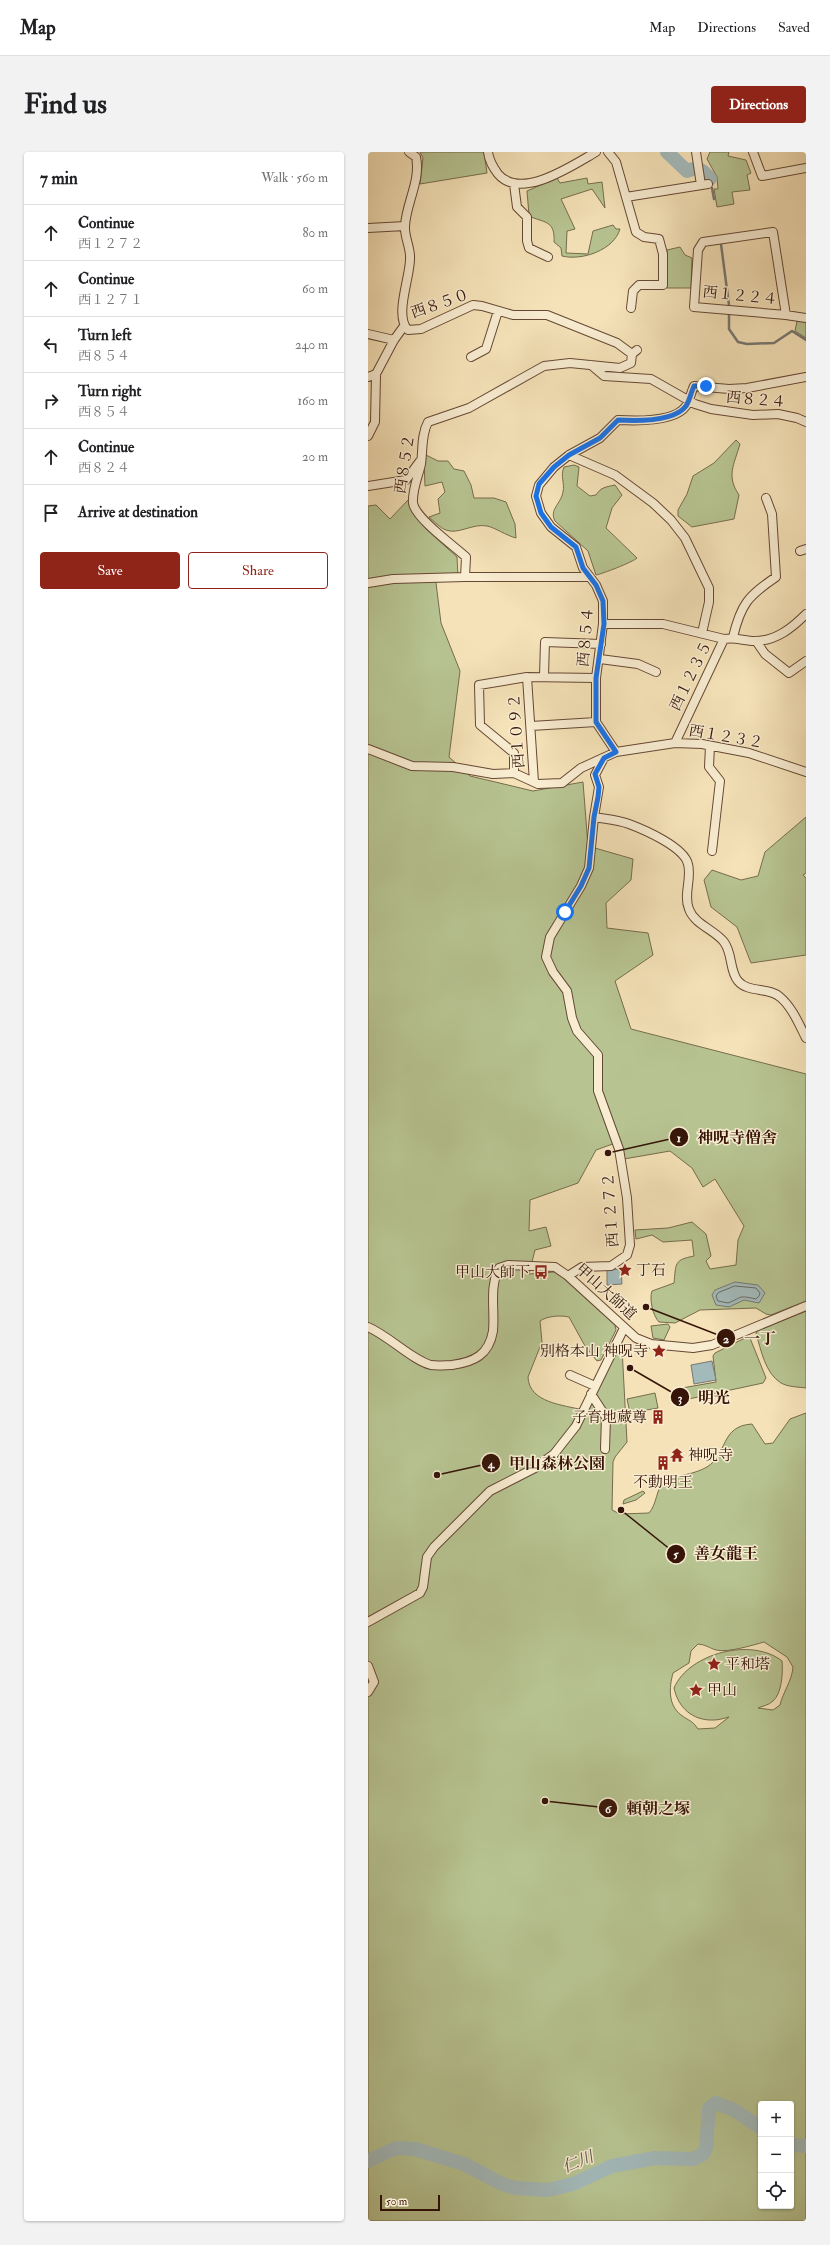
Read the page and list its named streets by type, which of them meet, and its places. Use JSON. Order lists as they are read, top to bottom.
{
  "streets": {
    "street": [
      "西１２２４",
      "西８５０",
      "西８２４",
      "西８５２",
      "西８５４",
      "西１２３５",
      "西１０９２",
      "西１２３２",
      "西１２７２",
      "甲山大師道"
    ]
  },
  "crossings": [
    ["西８５０", "西８５２"],
    ["西８２４", "西８５４"],
    ["西１２３５", "西１２３２"],
    ["西１２３２", "西１２７２"],
    ["西１２７２", "甲山大師道"]
  ],
  "water": ["仁川"],
  "places": {
    "other": [
      "神呪寺僧舎",
      "一丁",
      "明光",
      "甲山森林公園",
      "善女龍王",
      "頼朝之塚"
    ],
    "place": [
      "丁石",
      "別格本山 神呪寺",
      "平和塔",
      "甲山"
    ],
    "bus stop": ["甲山大師下"],
    "building": ["子育地蔵尊", "不動明王"],
    "temple": ["神呪寺"]
  },
  "scale_bar": "50 m",
  "page": {
    "header": "Map",
    "nav": ["Map", "Directions", "Saved"],
    "buttons": [
      "Directions",
      ["Save", "Share"]
    ],
    "title": "Find us",
    "heading": ["7 min", "Walk · 560 m"],
    "list": [
      ["Continue", "西１２７２", "80 m"],
      ["Continue", "西１２７１", "60 m"],
      ["Turn left", "西８５４", "240 m"],
      ["Turn right", "西８５４", "160 m"],
      ["Continue", "西８２４", "20 m"],
      "Arrive at destination"
    ],
    "map_buttons": ["+", "−"],
    "scale": "50 m"
  }
}
